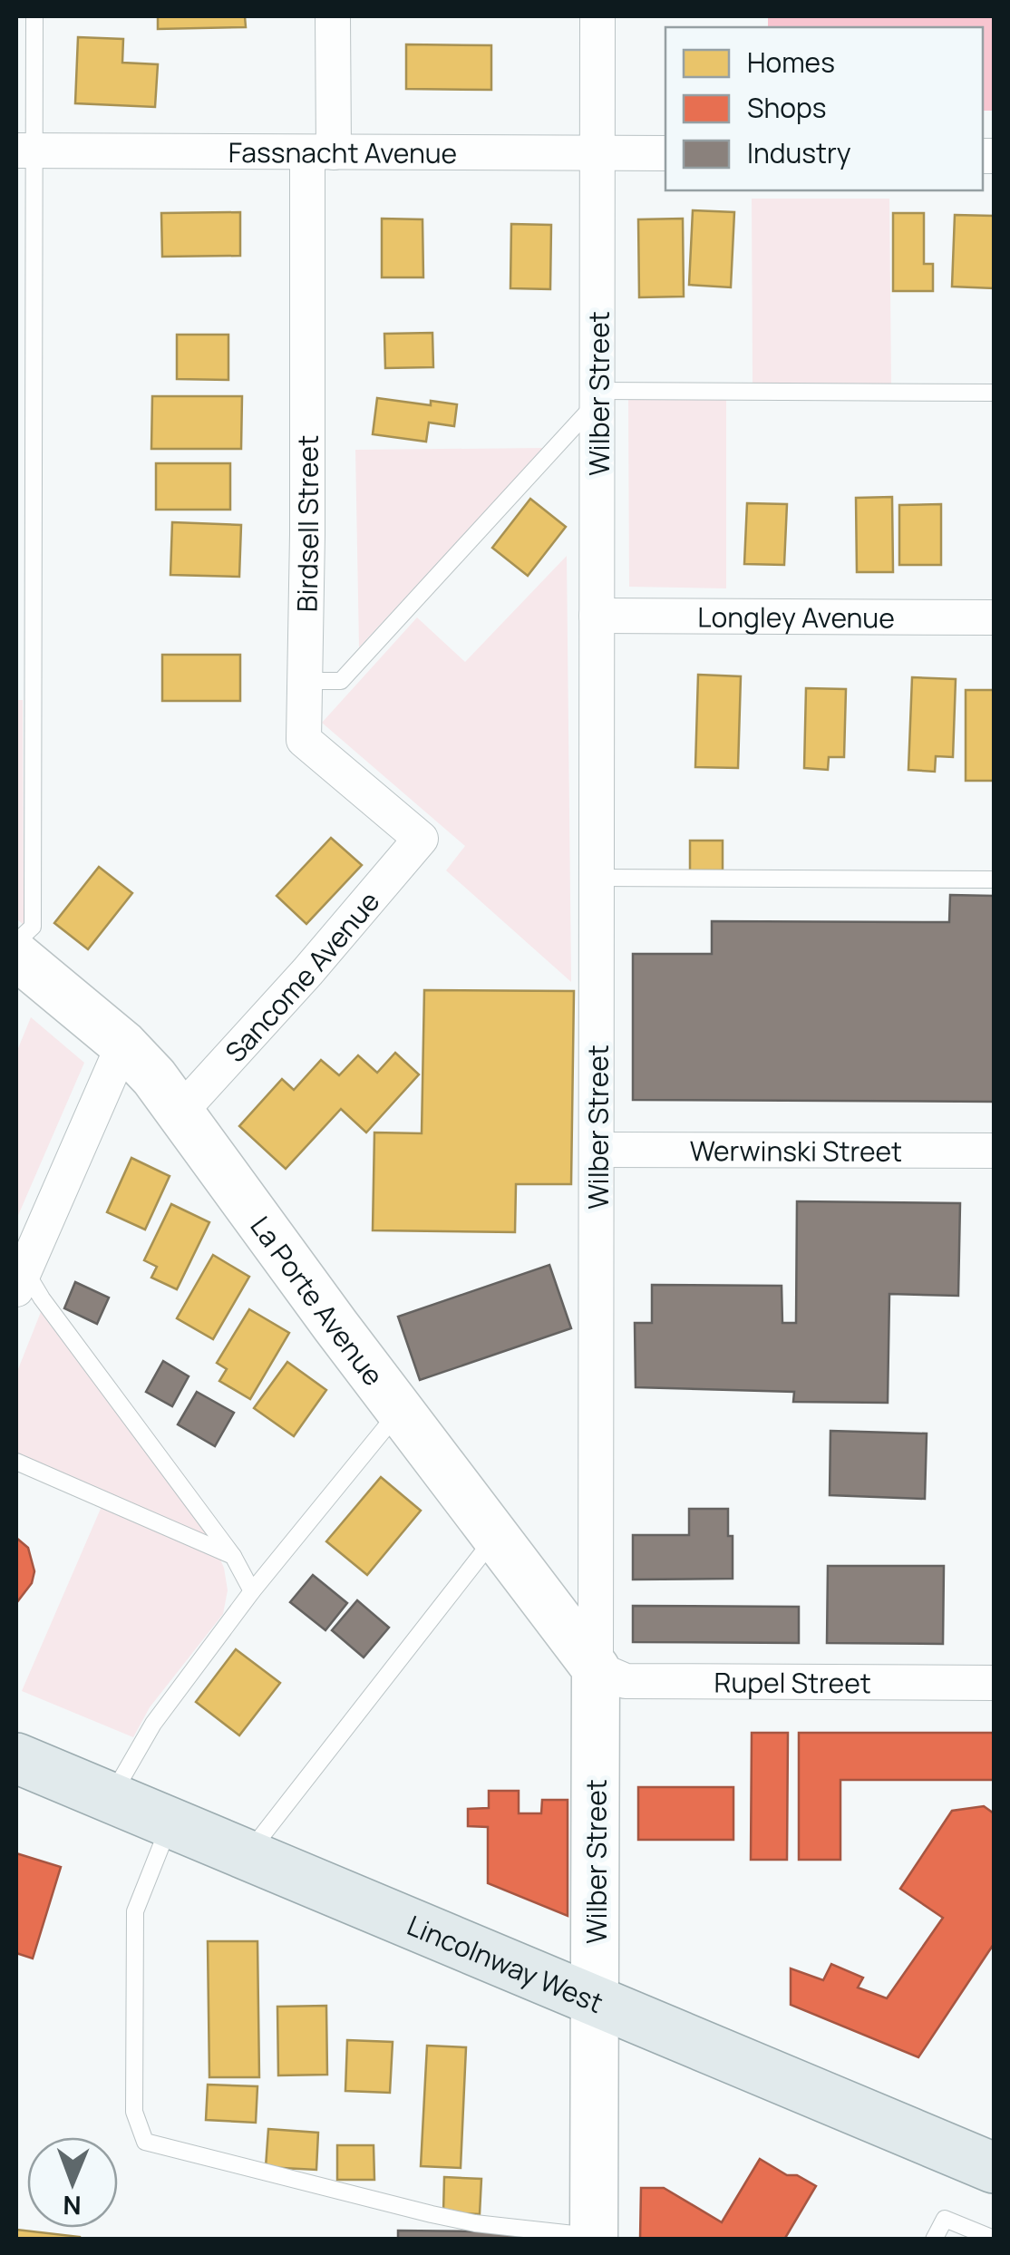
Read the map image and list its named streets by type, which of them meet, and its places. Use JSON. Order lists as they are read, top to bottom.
{
  "streets": {
    "main road": ["Lincolnway West"],
    "street": [
      "Fassnacht Avenue",
      "Wilber Street",
      "Birdsell Street",
      "Longley Avenue",
      "Sancome Avenue",
      "Werwinski Street",
      "La Porte Avenue",
      "Rupel Street"
    ]
  },
  "crossings": [
    ["Fassnacht Avenue", "Wilber Street"],
    ["Fassnacht Avenue", "Birdsell Street"],
    ["Wilber Street", "Longley Avenue"],
    ["Wilber Street", "Werwinski Street"],
    ["Wilber Street", "La Porte Avenue"],
    ["Wilber Street", "Rupel Street"],
    ["Wilber Street", "Lincolnway West"],
    ["Birdsell Street", "Sancome Avenue"],
    ["Sancome Avenue", "La Porte Avenue"],
    ["La Porte Avenue", "Rupel Street"]
  ],
  "legend": ["Homes", "Shops", "Industry"],
  "north": "bottom"
}
